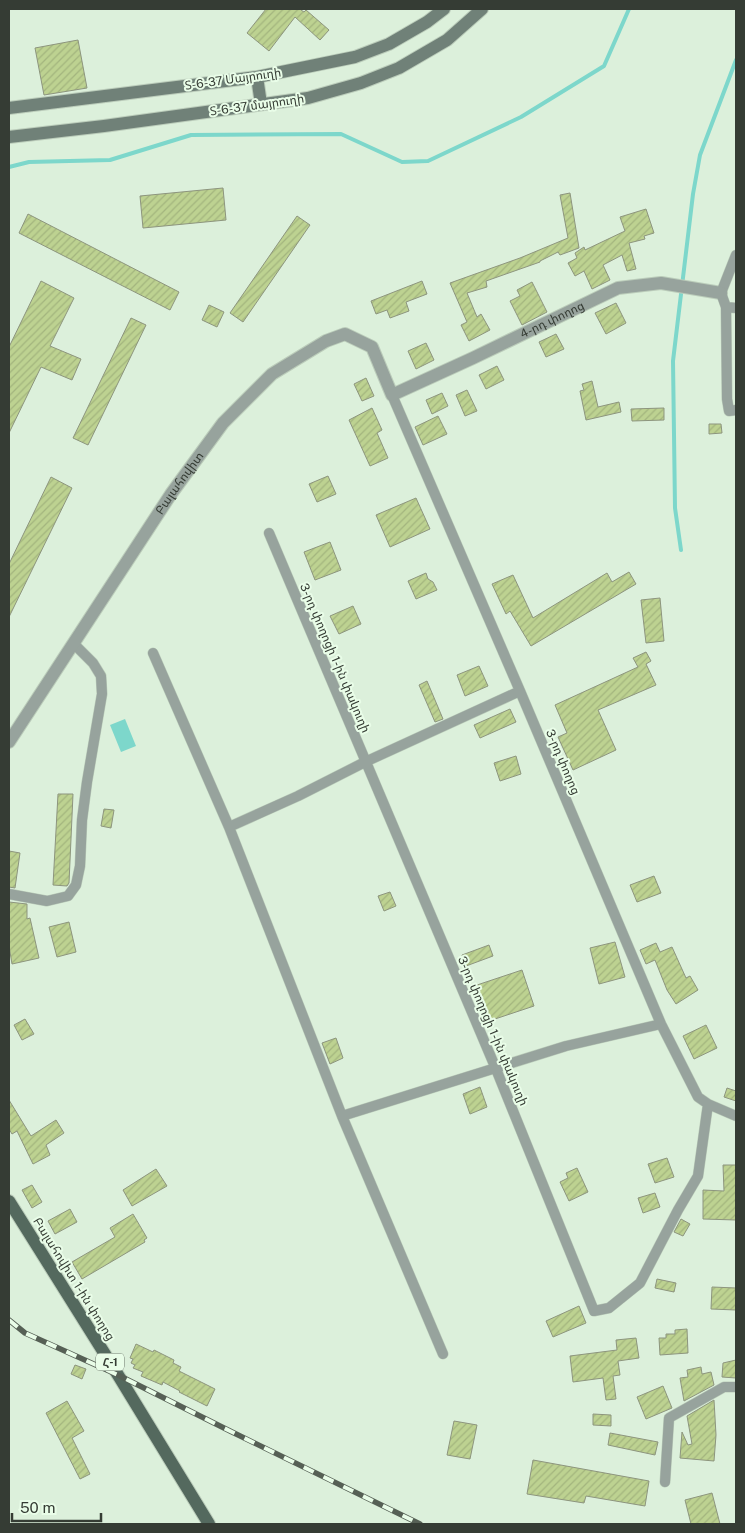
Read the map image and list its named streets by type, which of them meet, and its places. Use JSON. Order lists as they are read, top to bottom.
{
  "streets": {
    "main road": [
      "Տ-6-37 Մայրուղի",
      "Տ-6-37 մայրուղի",
      "Բալահովիտ 1-ին փողոց",
      "Հ-1"
    ],
    "street": [
      "4-րդ փողոց",
      "Բալահովիտ",
      "3-րդ փողոցի 1-ին փակուղի",
      "3-րդ փողոց"
    ]
  },
  "crossings": [
    ["4-րդ փողոց", "Բալահովիտ"],
    ["4-րդ փողոց", "3-րդ փողոց"],
    ["Բալահովիտ", "3-րդ փողոց"],
    ["3-րդ փողոցի 1-ին փակուղի", "3-րդ փողոց"]
  ],
  "scale_bar": "50 m"
}
